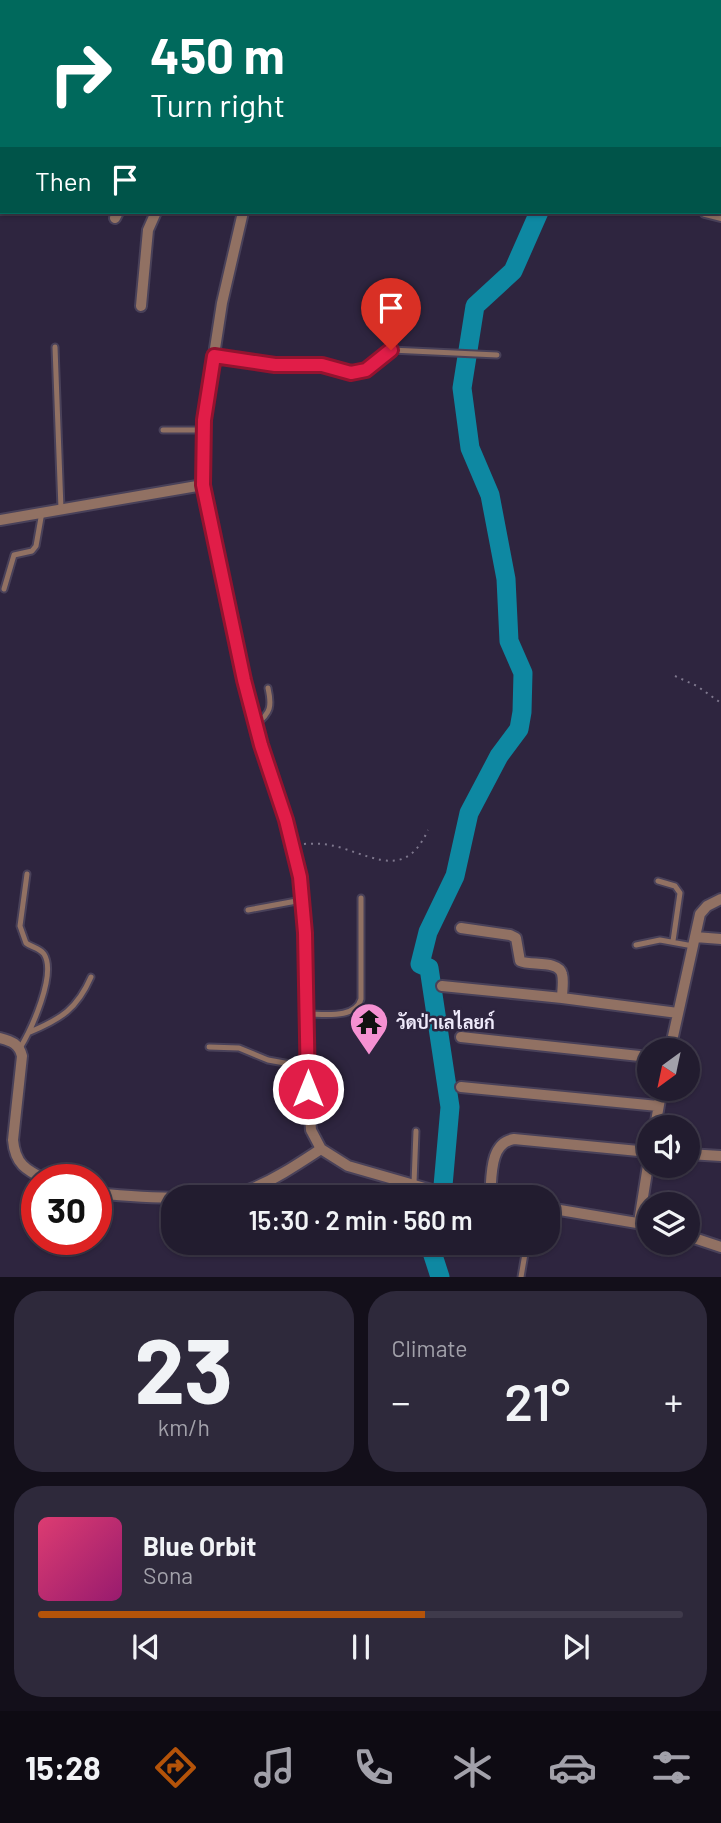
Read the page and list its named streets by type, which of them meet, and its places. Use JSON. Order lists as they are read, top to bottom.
{
  "places": {
    "temple": ["วัดป่าเลไลยก์"]
  },
  "north": "bottom left",
  "page": {
    "turn": ["450 m", "Turn right"],
    "then": "Then",
    "limit": "30",
    "trip": "15:30 · 2 min · 560 m",
    "tile": [
      ["23", "km/h"],
      "Climate"
    ],
    "heat": ["−", "21°", "+"],
    "song": ["Blue Orbit", "Sona"],
    "tabs": "15:28"
  }
}
